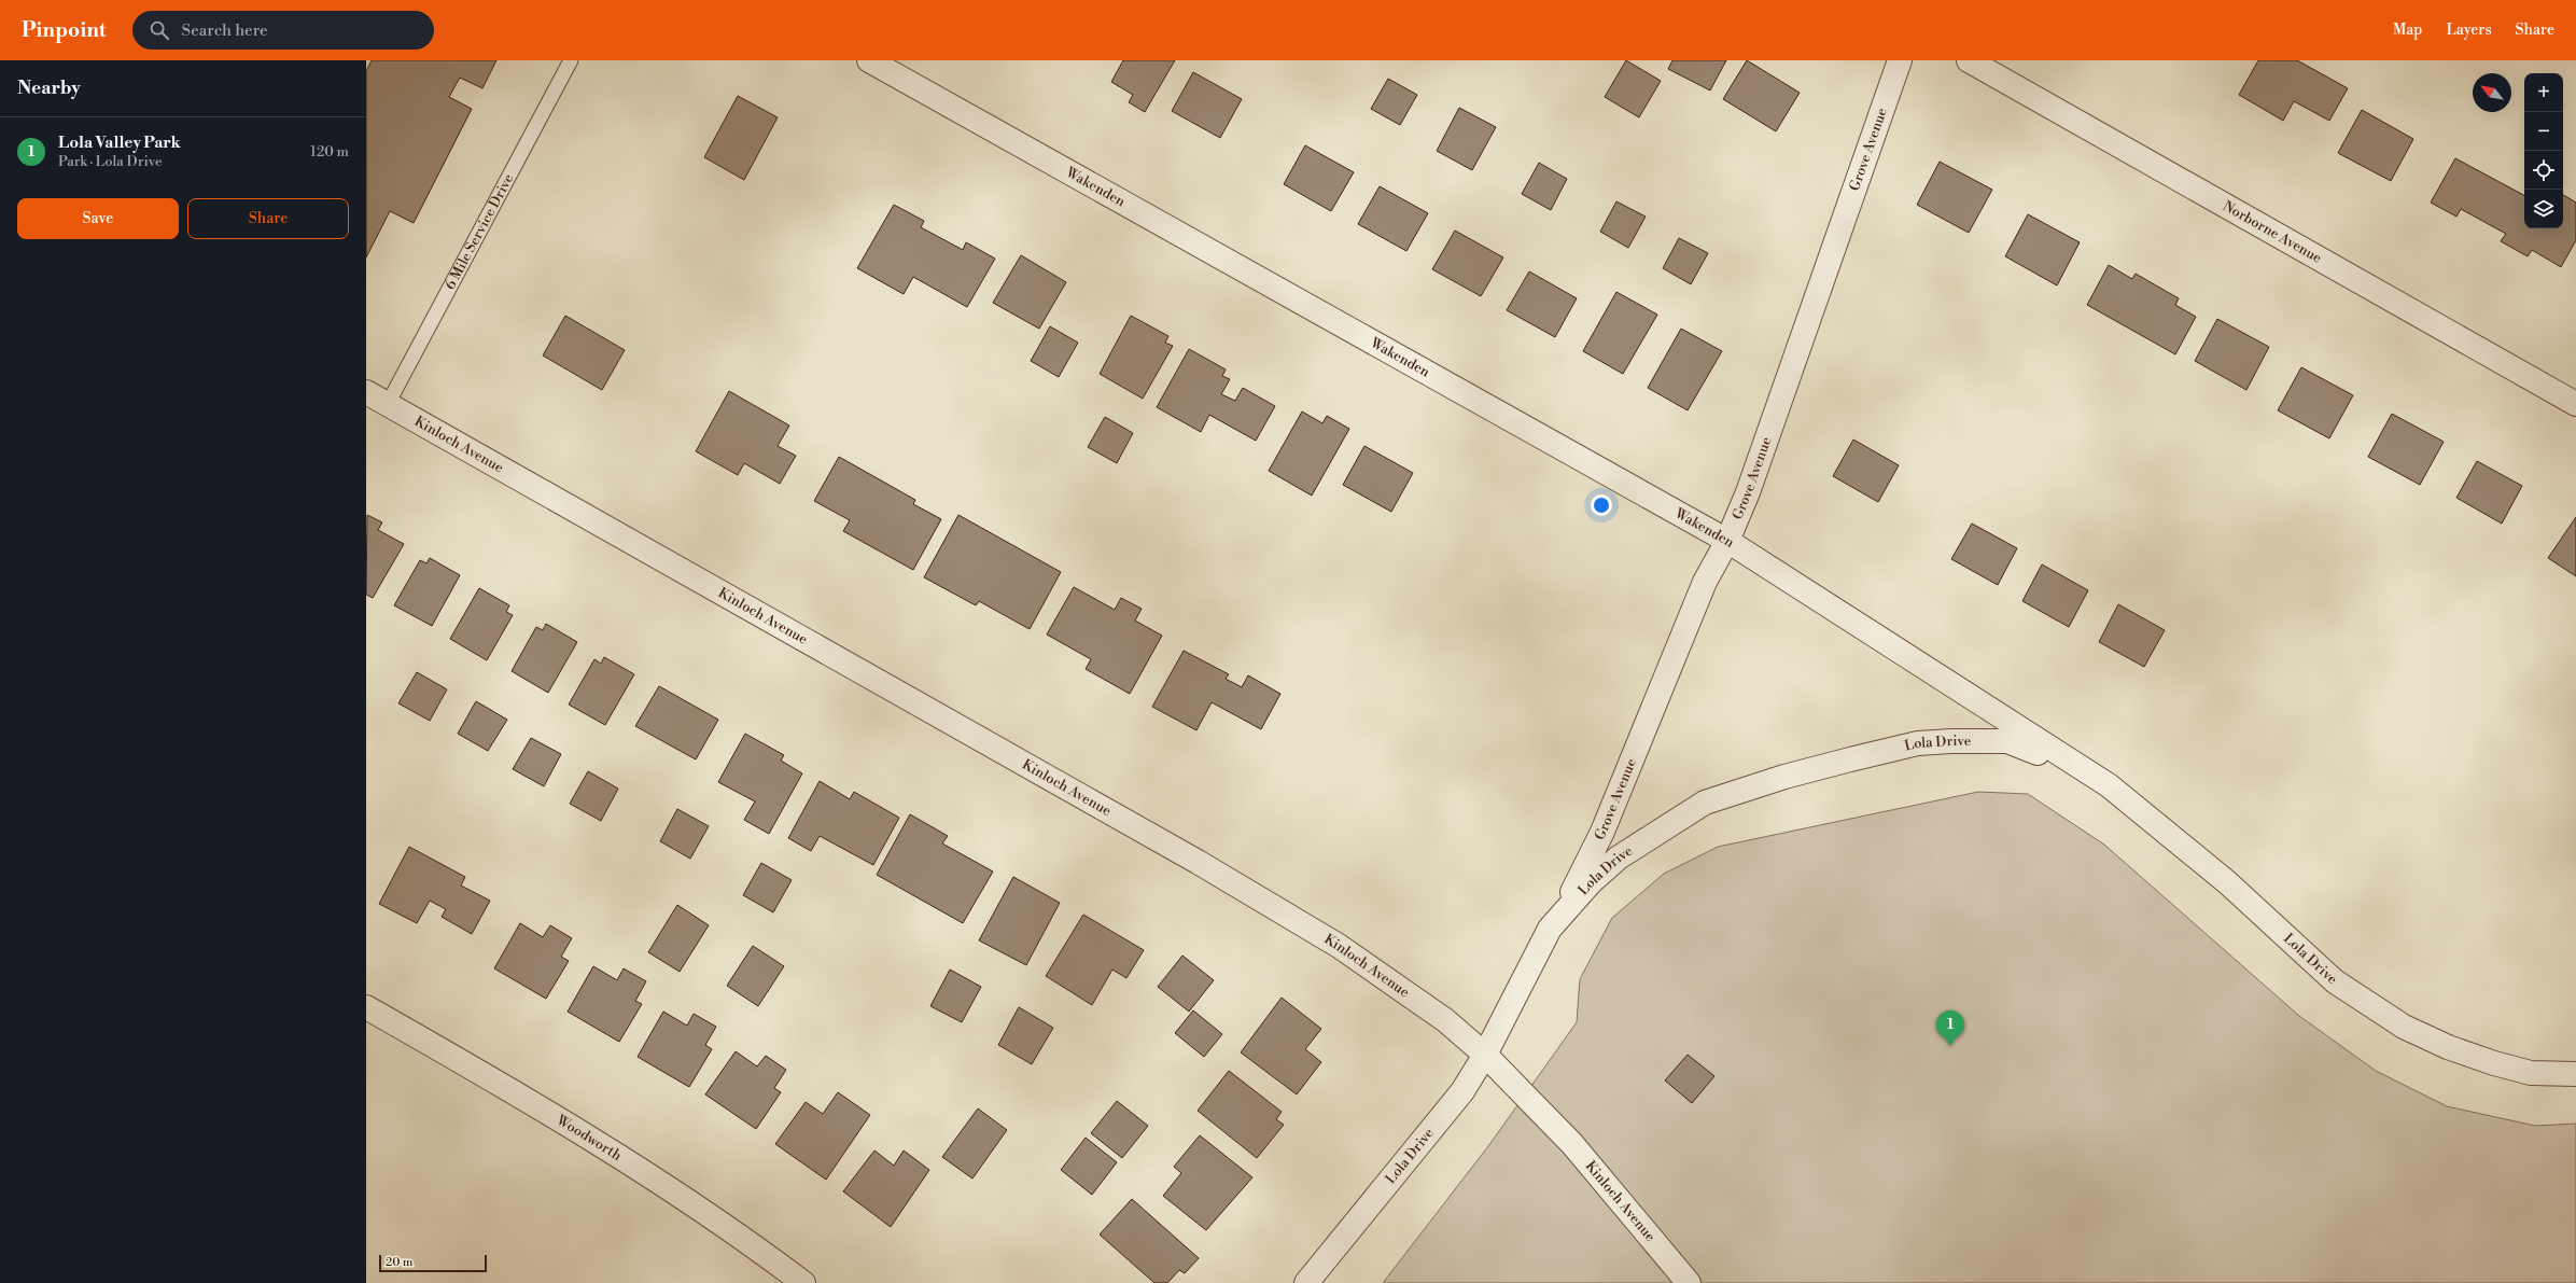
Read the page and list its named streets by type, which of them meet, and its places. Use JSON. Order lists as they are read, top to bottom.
{
  "streets": {
    "street": [
      "Grove Avenue",
      "Wakenden",
      "Norborne Avenue",
      "Kinloch Avenue",
      "Lola Drive",
      "Woodworth"
    ],
    "lane": ["6 Mile Service Drive"]
  },
  "crossings": [
    ["Grove Avenue", "Wakenden"],
    ["Grove Avenue", "Lola Drive"],
    ["Wakenden", "Lola Drive"],
    ["6 Mile Service Drive", "Kinloch Avenue"],
    ["Kinloch Avenue", "Lola Drive"]
  ],
  "scale_bar": "20 m",
  "north": "top left",
  "page": {
    "header": "Pinpoint",
    "search": "Search here",
    "nav": ["Map", "Layers", "Share"],
    "heading": "Nearby",
    "map_buttons": ["+", "−"],
    "list": [
      {
        "mark": "1",
        "name": "Lola Valley Park",
        "note": "Park · Lola Drive",
        "value": "120 m"
      }
    ],
    "buttons": ["Save", "Share"],
    "pins": "1",
    "scale": "20 m"
  }
}
